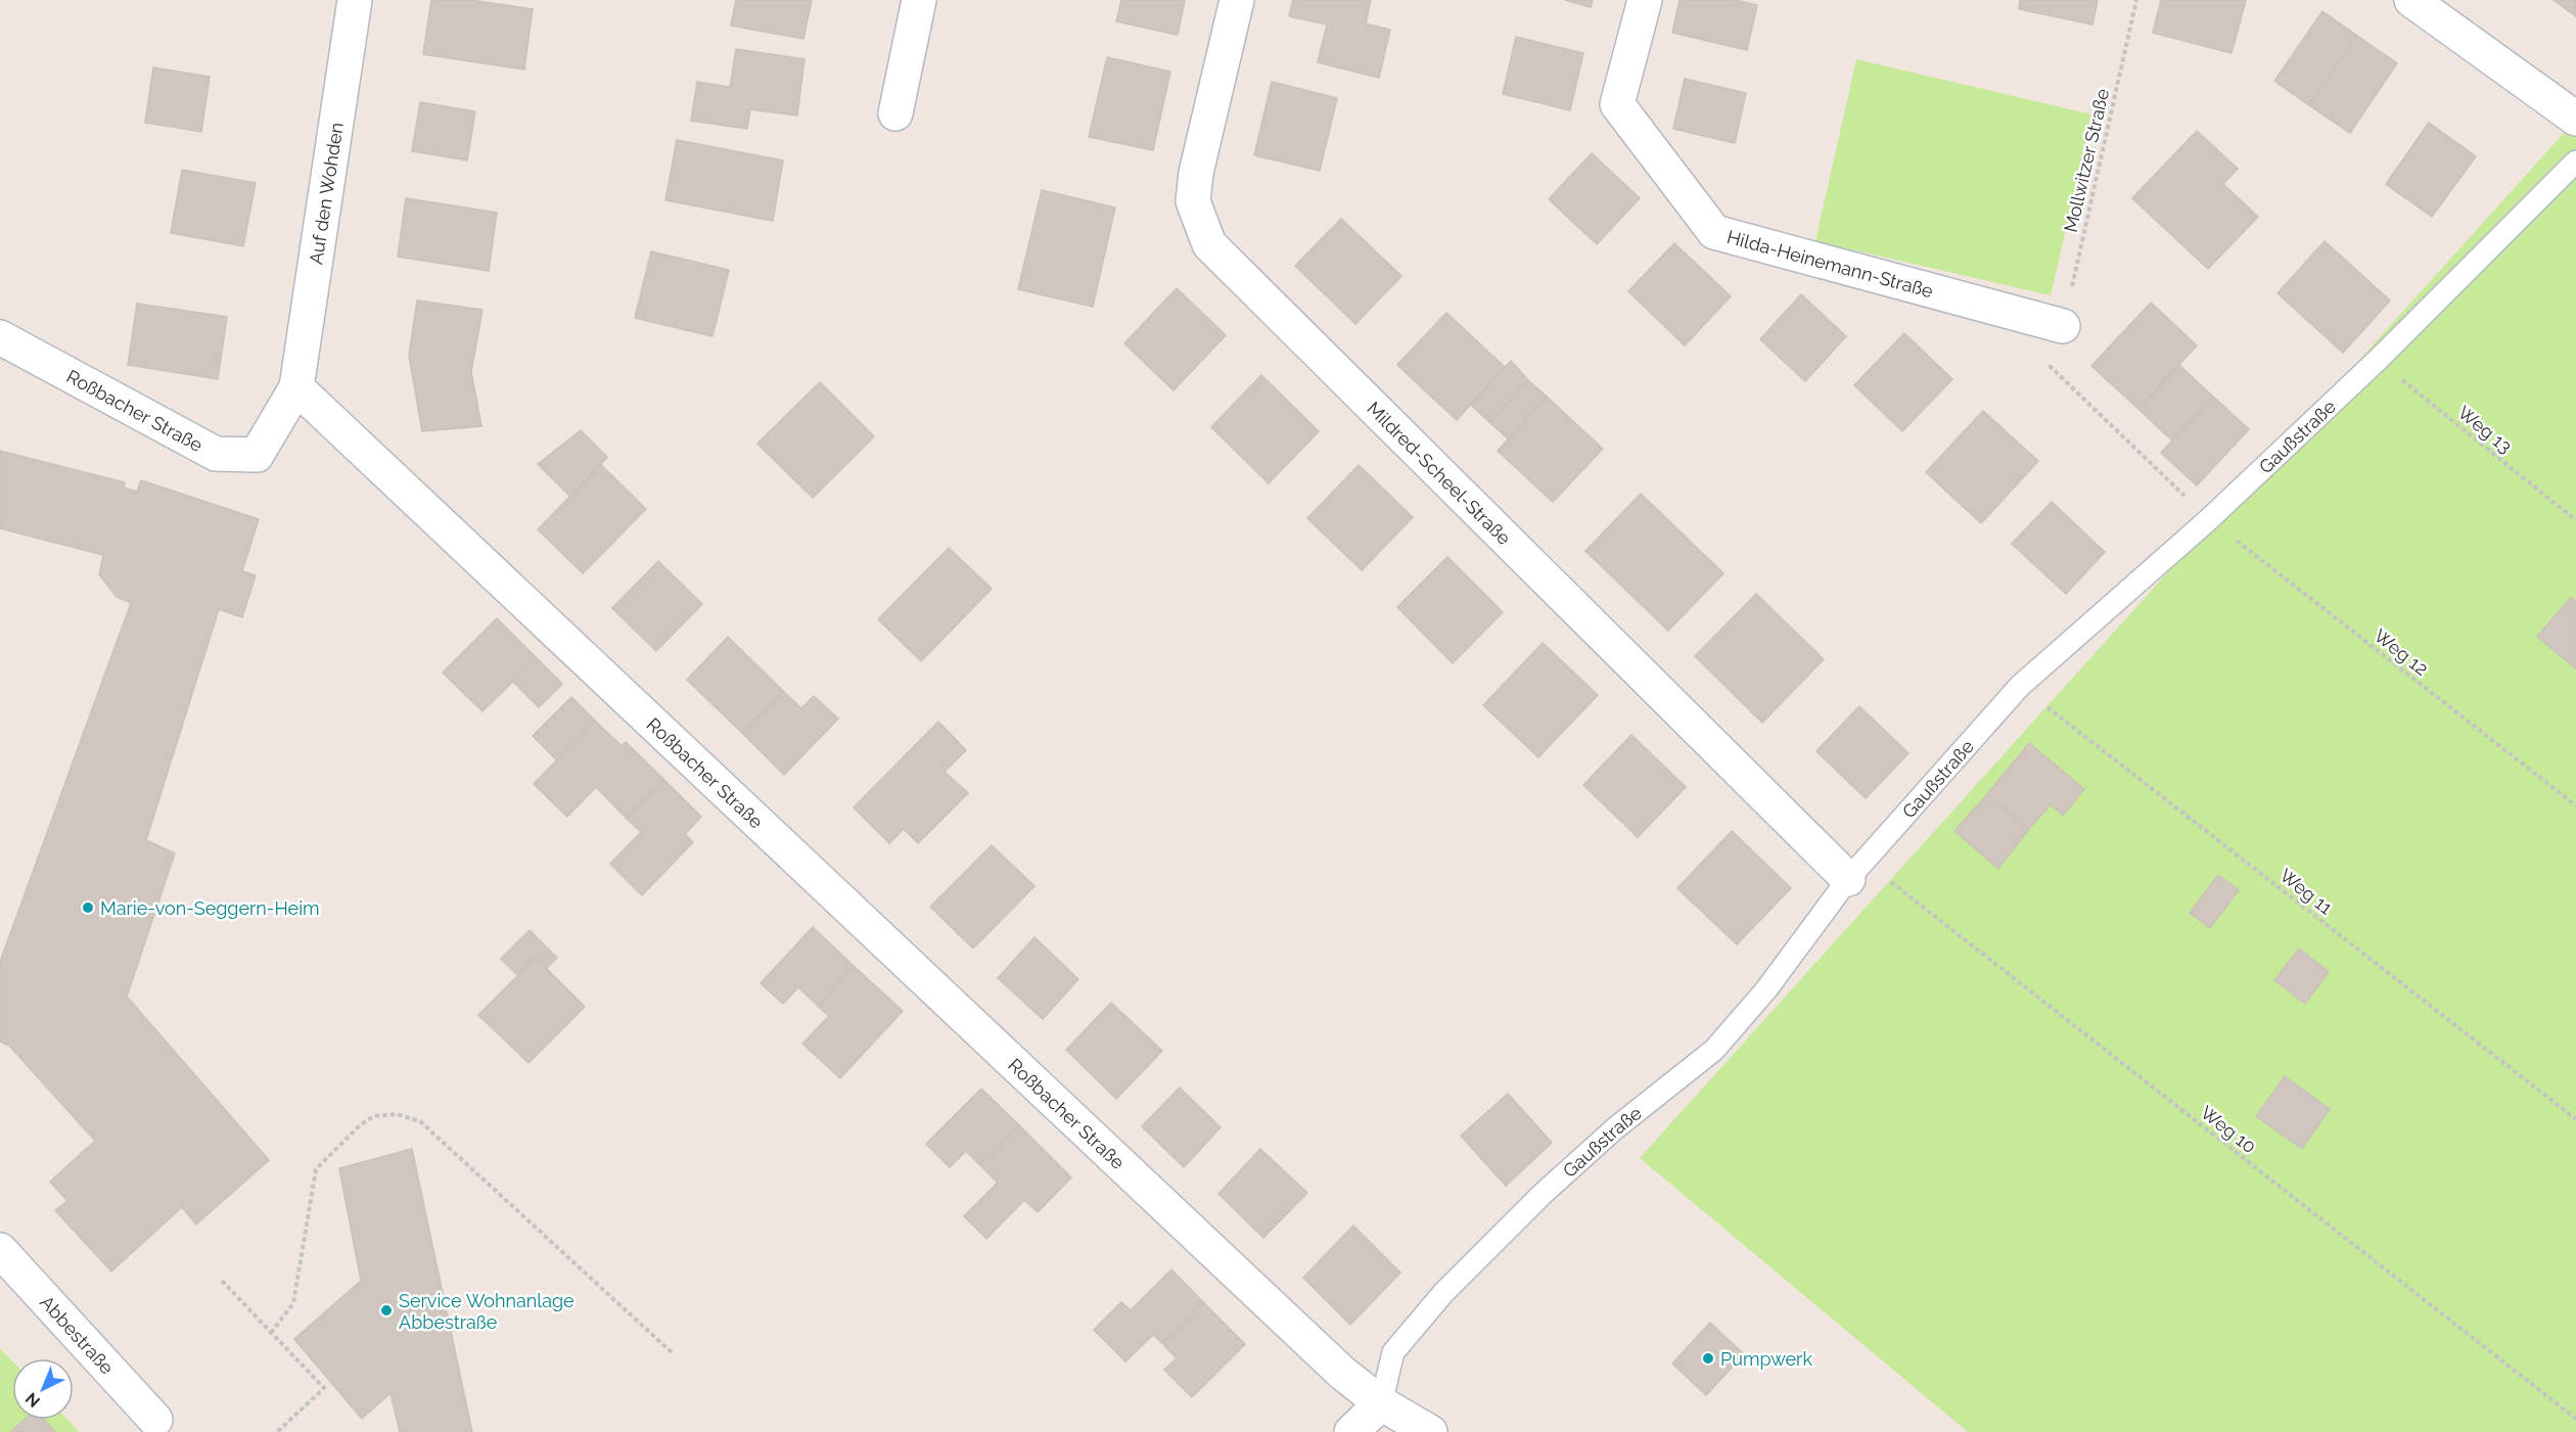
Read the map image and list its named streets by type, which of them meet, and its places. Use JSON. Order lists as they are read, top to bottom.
{
  "streets": {
    "street": [
      "Auf den Wohden",
      "Hilda-Heinemann-Straße",
      "Roßbacher Straße",
      "Mildred-Scheel-Straße",
      "Abbestraße"
    ],
    "lane": ["Gaußstraße"],
    "path": [
      "Mollwitzer Straße",
      "Weg 13",
      "Weg 12",
      "Weg 11",
      "Weg 10"
    ]
  },
  "crossings": [
    ["Mollwitzer Straße", "Hilda-Heinemann-Straße"],
    ["Mollwitzer Straße", "Gaußstraße"],
    ["Mollwitzer Straße", "Weg 12"],
    ["Auf den Wohden", "Roßbacher Straße"],
    ["Roßbacher Straße", "Gaußstraße"],
    ["Weg 13", "Gaußstraße"],
    ["Gaußstraße", "Mildred-Scheel-Straße"],
    ["Gaußstraße", "Weg 12"],
    ["Gaußstraße", "Weg 11"],
    ["Gaußstraße", "Weg 10"],
    ["Mildred-Scheel-Straße", "Weg 10"]
  ],
  "places": ["Marie-von-Seggern-Heim", "Service Wohnanlage Abbestraße", "Pumpwerk"],
  "north": "bottom left"
}
